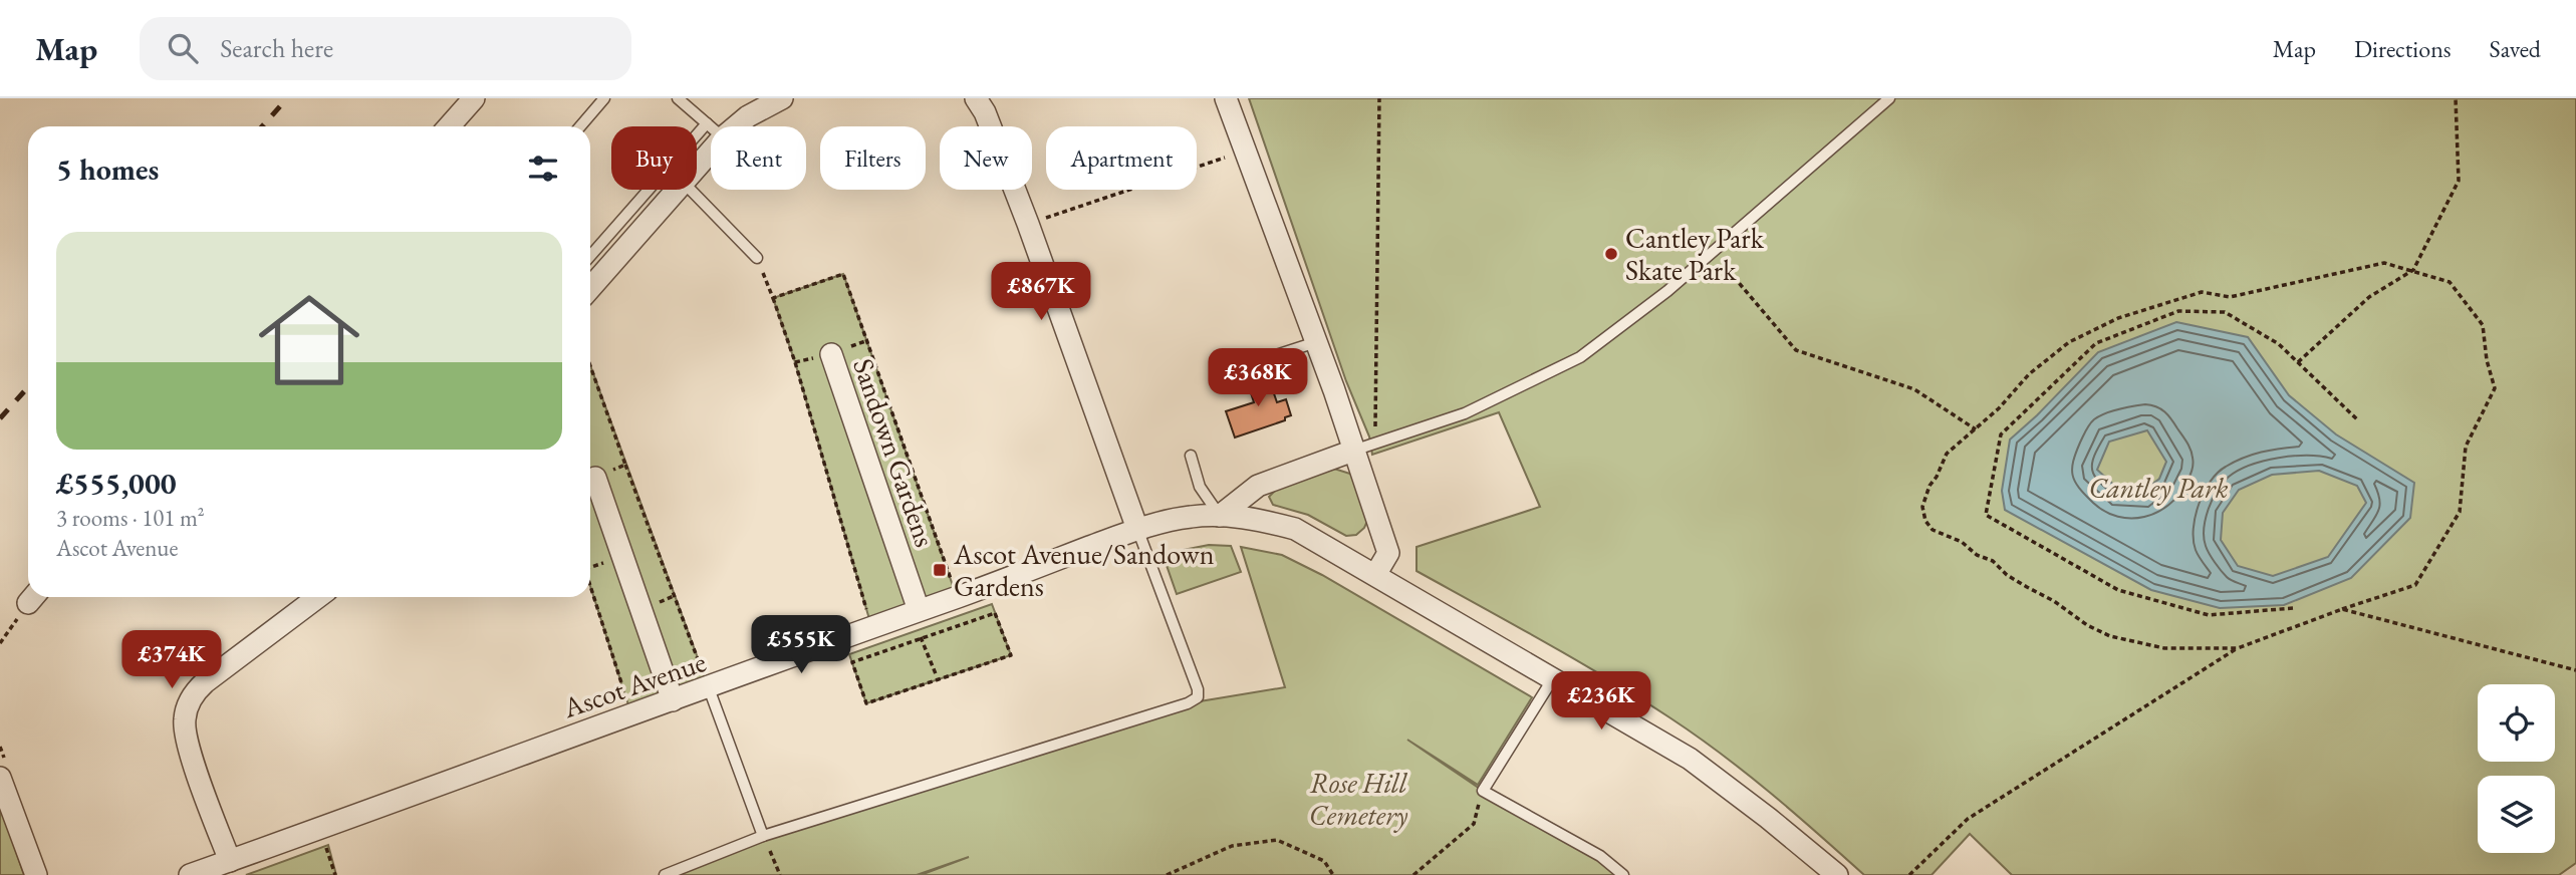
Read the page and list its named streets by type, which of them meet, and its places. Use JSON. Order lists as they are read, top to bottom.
{
  "streets": {
    "street": ["Sandown Gardens", "Ascot Avenue"]
  },
  "crossings": [
    ["Sandown Gardens", "Ascot Avenue"]
  ],
  "parks": ["Cantley Park", "Rose Hill Cemetery"],
  "places": {
    "other": ["Cantley Park Skate Park"],
    "transit": ["Ascot Avenue/Sandown Gardens"]
  },
  "page": {
    "header": "Map",
    "search": "Search here",
    "nav": ["Map", "Directions", "Saved"],
    "chip": [
      "Buy",
      "Rent",
      "Filters",
      "New",
      "Apartment"
    ],
    "heading": "5 homes",
    "list": [
      {
        "name": "£555,000",
        "note": "3 rooms · 101 m² · Ascot Avenue"
      }
    ],
    "price": [
      "£867K",
      "£368K",
      "£555K",
      "£374K",
      "£236K"
    ]
  }
}
